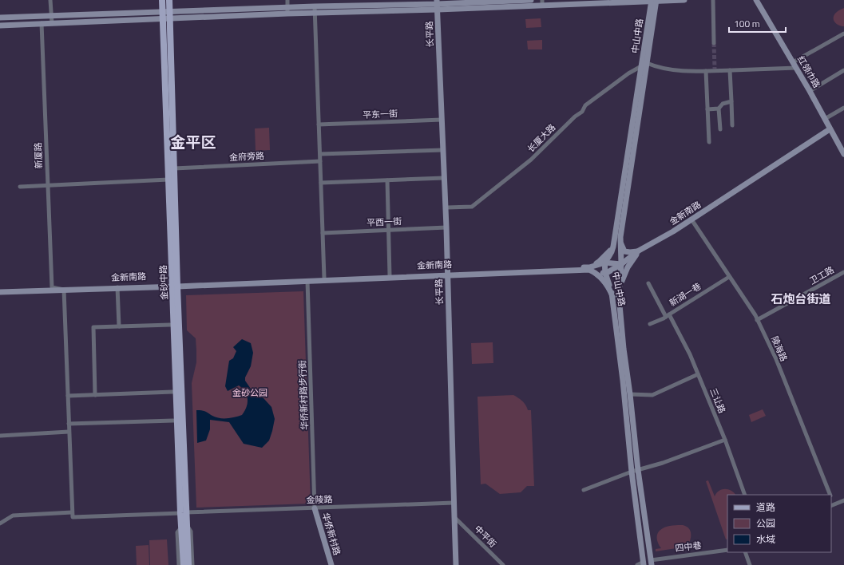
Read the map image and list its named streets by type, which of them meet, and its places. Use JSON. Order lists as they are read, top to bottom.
{
  "streets": {
    "main road": ["金砂中路"],
    "street": [
      "长平路",
      "中山中路",
      "红领巾路",
      "平东一街",
      "长厦大路",
      "新厦路",
      "金府旁路",
      "金新南路",
      "平西一街",
      "卫工路",
      "新湖一巷",
      "陵海路",
      "华侨新村路步行街",
      "三让路",
      "金陵路",
      "华侨新村路",
      "中平街",
      "四中巷"
    ]
  },
  "crossings": [
    ["长平路", "平东一街"],
    ["长平路", "长厦大路"],
    ["长平路", "金新南路"],
    ["长平路", "平西一街"],
    ["长平路", "金陵路"],
    ["长平路", "中平街"],
    ["中山中路", "长厦大路"],
    ["中山中路", "金新南路"],
    ["中山中路", "四中巷"],
    ["红领巾路", "金新南路"],
    ["新厦路", "金新南路"],
    ["金府旁路", "金砂中路"],
    ["金新南路", "金砂中路"],
    ["金新南路", "陵海路"],
    ["金新南路", "华侨新村路步行街"],
    ["卫工路", "陵海路"],
    ["金砂中路", "金陵路"],
    ["新湖一巷", "陵海路"],
    ["新湖一巷", "三让路"],
    ["华侨新村路步行街", "金陵路"],
    ["华侨新村路步行街", "华侨新村路"],
    ["金陵路", "华侨新村路"]
  ],
  "districts": ["金平区", "石炮台街道"],
  "parks": ["金砂公园"],
  "legend": ["道路", "公园", "水域"],
  "scale_bar": "100 m"
}
